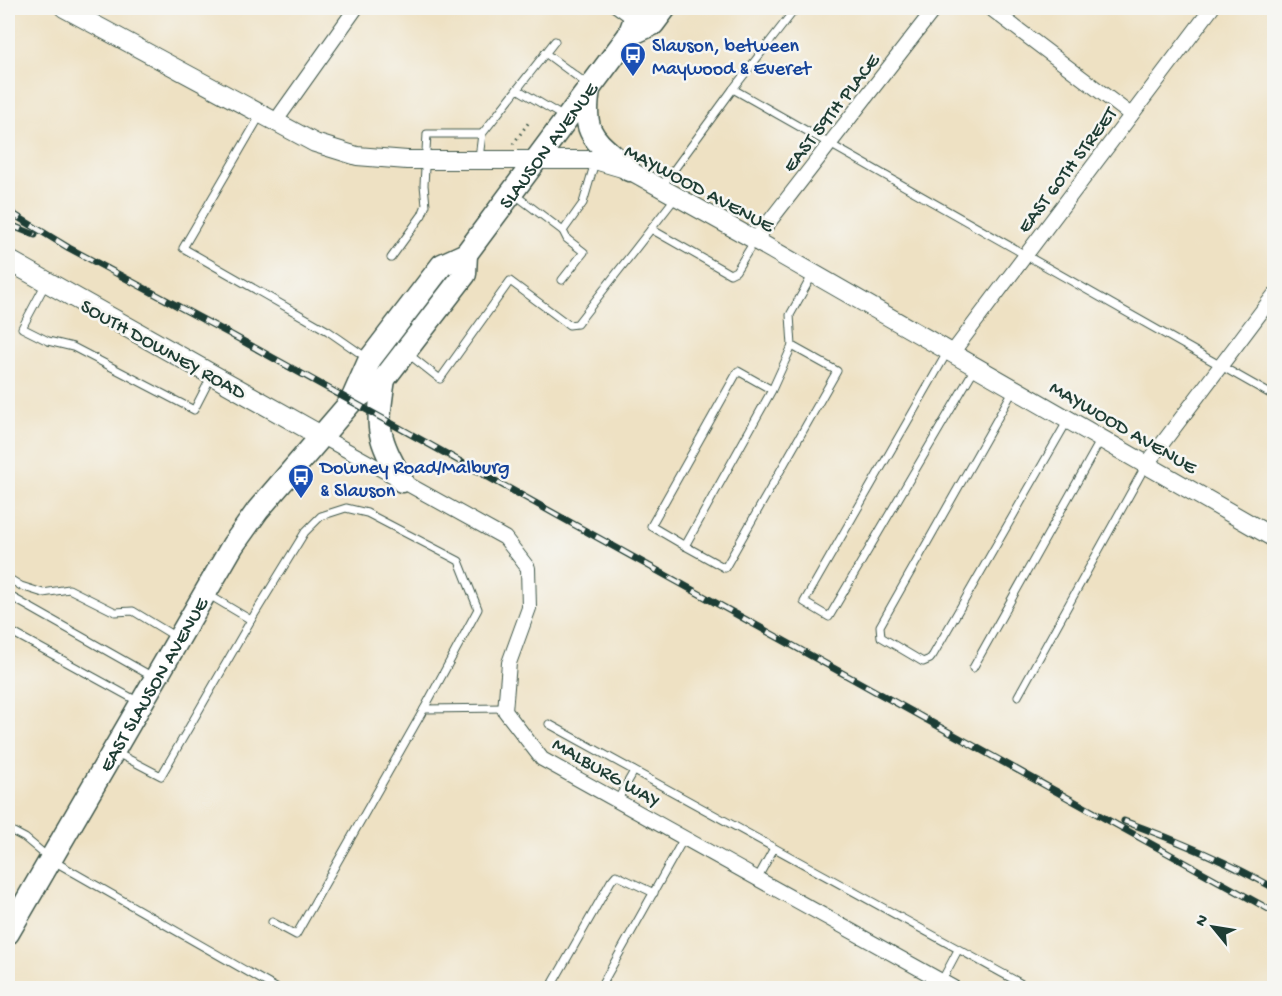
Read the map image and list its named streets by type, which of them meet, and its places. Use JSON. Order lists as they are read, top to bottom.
{
  "streets": {
    "main road": ["SLAUSON AVENUE", "SOUTH DOWNEY ROAD", "EAST SLAUSON AVENUE"],
    "street": [
      "EAST 59TH PLACE",
      "EAST 60TH STREET",
      "MAYWOOD AVENUE",
      "MALBURG WAY"
    ]
  },
  "crossings": [
    ["EAST 59TH PLACE", "MAYWOOD AVENUE"],
    ["SLAUSON AVENUE", "MAYWOOD AVENUE"],
    ["SLAUSON AVENUE", "SOUTH DOWNEY ROAD"],
    ["SLAUSON AVENUE", "EAST SLAUSON AVENUE"],
    ["EAST 60TH STREET", "MAYWOOD AVENUE"],
    ["SOUTH DOWNEY ROAD", "EAST SLAUSON AVENUE"]
  ],
  "places": {
    "bus stop": ["Slauson, between Maywood & Everet", "Downey Road/Malburg & Slauson"]
  },
  "north": "top left"
}
